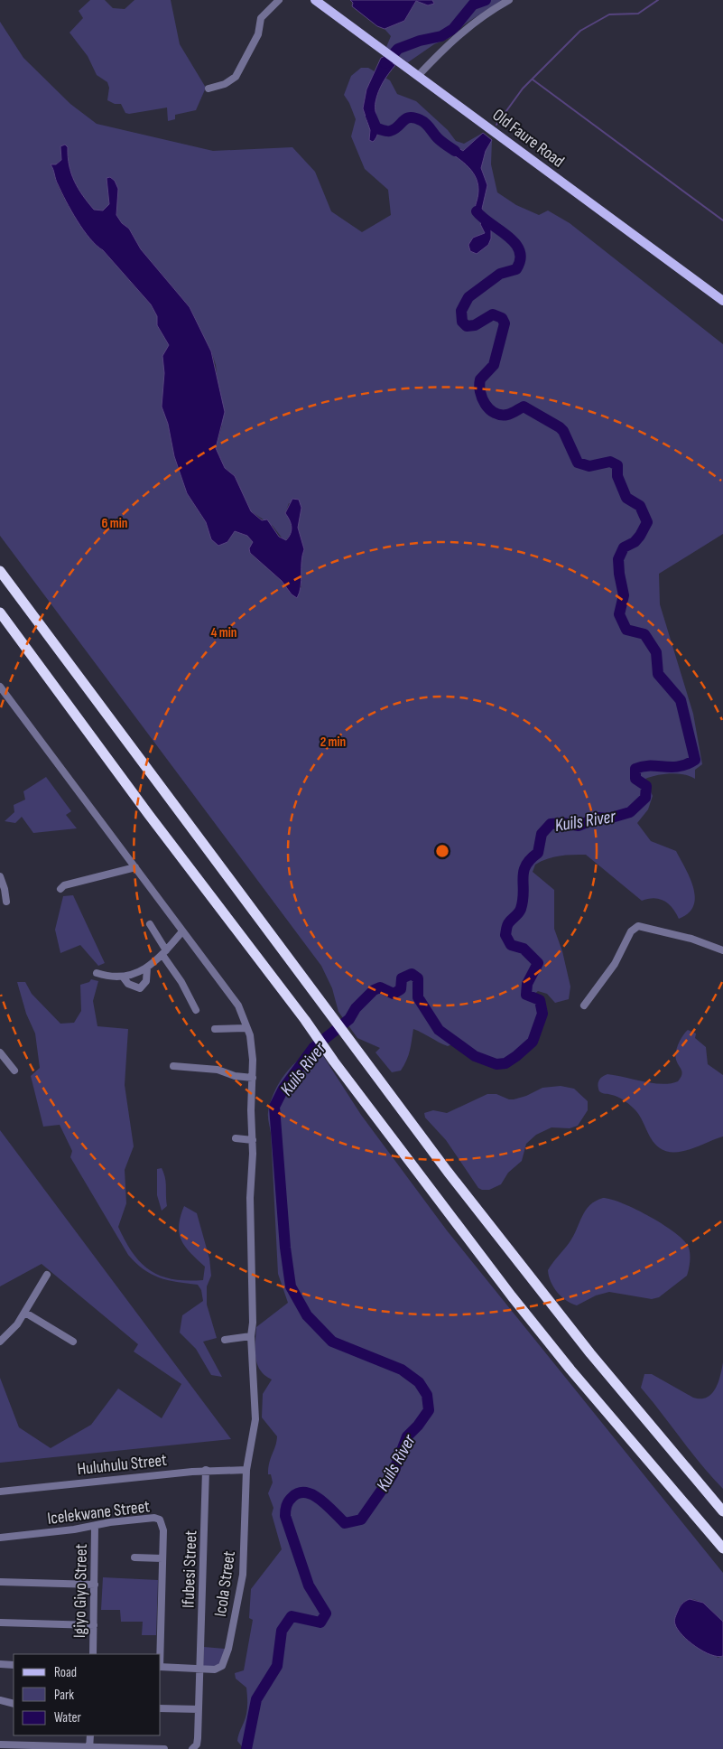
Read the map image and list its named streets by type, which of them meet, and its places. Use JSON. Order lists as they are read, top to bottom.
{
  "streets": {
    "main road": ["Old Faure Road"],
    "street": [
      "Huluhulu Street",
      "Icelekwane Street",
      "Ifubesi Street",
      "Icola Street",
      "Igiyo Giyo Street"
    ]
  },
  "crossings": [
    ["Huluhulu Street", "Ifubesi Street"],
    ["Huluhulu Street", "Icola Street"],
    ["Icelekwane Street", "Igiyo Giyo Street"],
    ["Ifubesi Street", "Icola Street"]
  ],
  "water": ["Kuils River"],
  "legend": ["Road", "Park", "Water"],
  "rings": ["6 min", "4 min", "2 min"]
}
